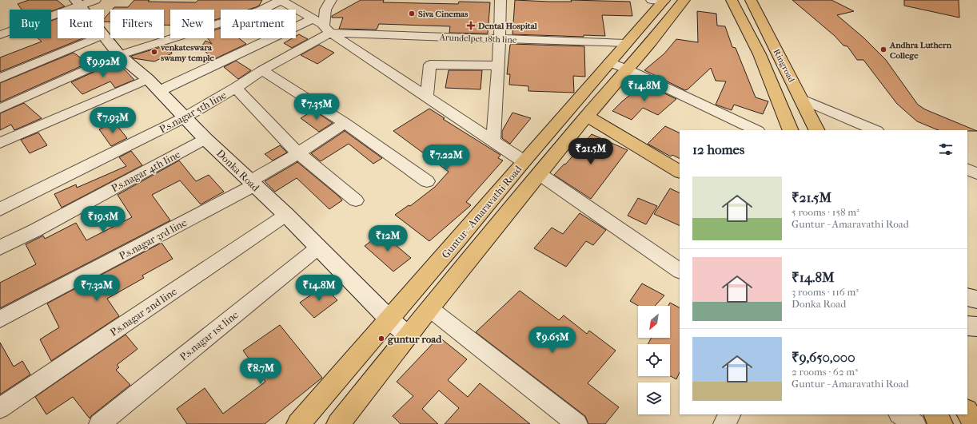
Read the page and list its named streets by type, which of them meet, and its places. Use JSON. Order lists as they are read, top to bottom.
{
  "streets": {
    "main road": ["Ringroad", "Guntur - Amaravathi Road"],
    "street": [
      "Arundelpet 18th line",
      "P.s.nagar 5th line",
      "Donka Road",
      "P.s.nagar 4th line",
      "P.s.nagar 3rd line",
      "P.s.nagar 2nd line",
      "P.s.nagar 1st line"
    ]
  },
  "crossings": [
    ["Arundelpet 18th line", "P.s.nagar 5th line"],
    ["Arundelpet 18th line", "Guntur - Amaravathi Road"],
    ["P.s.nagar 5th line", "Donka Road"],
    ["Donka Road", "P.s.nagar 4th line"],
    ["Donka Road", "Guntur - Amaravathi Road"],
    ["Donka Road", "P.s.nagar 3rd line"],
    ["Donka Road", "P.s.nagar 2nd line"],
    ["Donka Road", "P.s.nagar 1st line"]
  ],
  "places": {
    "other": [
      "Siva Cinemas",
      "Andhra Luthern College",
      "venkateswara swamy temple",
      "guntur road"
    ],
    "health": ["Dental Hospital"]
  },
  "north": "bottom left",
  "page": {
    "chip": [
      "Buy",
      "Rent",
      "Filters",
      "New",
      "Apartment"
    ],
    "price": [
      "₹9.92M",
      "₹14.8M",
      "₹7.35M",
      "₹7.93M",
      "₹21.5M",
      "₹7.22M",
      "₹19.5M",
      "₹12M",
      "₹7.32M",
      "₹14.8M",
      "₹9.65M",
      "₹8.7M"
    ],
    "heading": "12 homes",
    "list": [
      {
        "name": "₹21.5M",
        "note": "5 rooms · 158 m² · Guntur - Amaravathi Road"
      },
      {
        "name": "₹14.8M",
        "note": "3 rooms · 116 m² · Donka Road"
      },
      {
        "name": "₹9,650,000",
        "note": "2 rooms · 62 m² · Guntur - Amaravathi Road"
      }
    ]
  }
}
